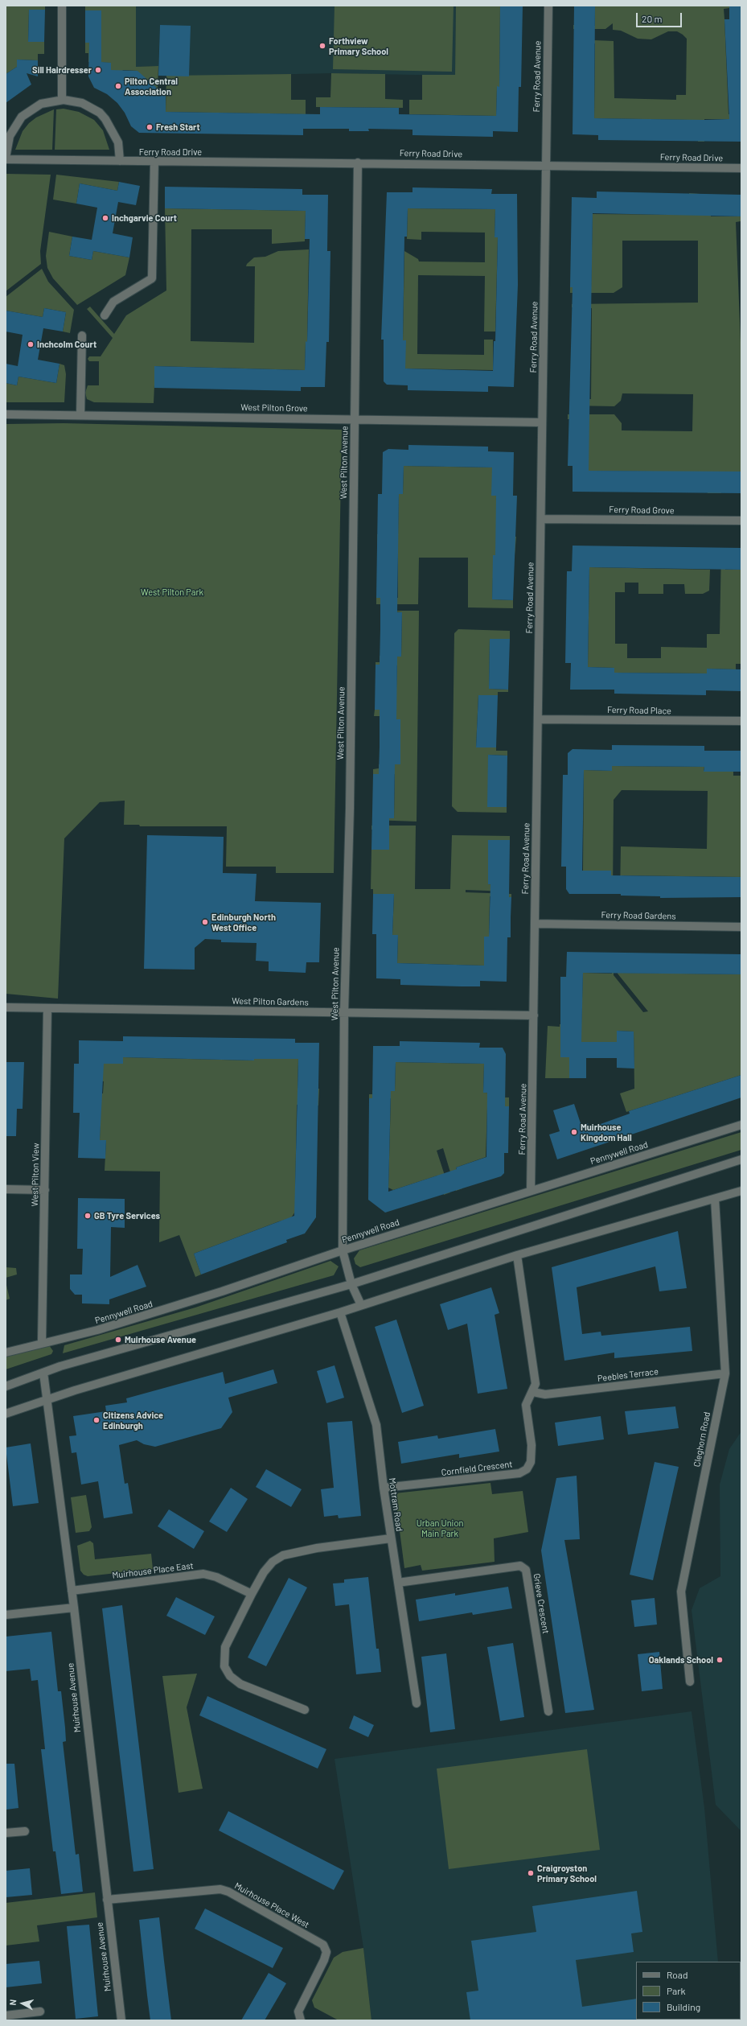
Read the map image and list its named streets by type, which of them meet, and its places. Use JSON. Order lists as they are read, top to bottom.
{
  "streets": {
    "street": [
      "Ferry Road Avenue",
      "Ferry Road Drive",
      "West Pilton Grove",
      "West Pilton Avenue",
      "Ferry Road Grove",
      "Ferry Road Place",
      "Ferry Road Gardens",
      "West Pilton Gardens",
      "Pennywell Road",
      "West Pilton View",
      "Peebles Terrace",
      "Cleghorn Road",
      "Cornfield Crescent",
      "Mottram Road",
      "Muirhouse Place East",
      "Grieve Crescent",
      "Muirhouse Avenue",
      "Muirhouse Place West"
    ]
  },
  "crossings": [
    ["Ferry Road Avenue", "Ferry Road Drive"],
    ["Ferry Road Avenue", "West Pilton Grove"],
    ["Ferry Road Avenue", "Ferry Road Grove"],
    ["Ferry Road Avenue", "Ferry Road Place"],
    ["Ferry Road Avenue", "Ferry Road Gardens"],
    ["Ferry Road Avenue", "West Pilton Gardens"],
    ["Ferry Road Avenue", "Pennywell Road"],
    ["Ferry Road Drive", "West Pilton Avenue"],
    ["West Pilton Grove", "West Pilton Avenue"],
    ["West Pilton Avenue", "West Pilton Gardens"],
    ["West Pilton Avenue", "Pennywell Road"],
    ["West Pilton Gardens", "West Pilton View"],
    ["Pennywell Road", "West Pilton View"],
    ["Peebles Terrace", "Cleghorn Road"],
    ["Peebles Terrace", "Cornfield Crescent"],
    ["Cornfield Crescent", "Mottram Road"],
    ["Mottram Road", "Grieve Crescent"],
    ["Muirhouse Place East", "Muirhouse Avenue"],
    ["Muirhouse Avenue", "Muirhouse Place West"]
  ],
  "parks": ["West Pilton Park", "Urban Union Main Park"],
  "places": [
    "Forthview Primary School",
    "Sill Hairdresser",
    "Pilton Central Association",
    "Fresh Start",
    "Inchgarvie Court",
    "Inchcolm Court",
    "Edinburgh North West Office",
    "Muirhouse Kingdom Hall",
    "GB Tyre Services",
    "Muirhouse Avenue",
    "Citizens Advice Edinburgh",
    "Oaklands School",
    "Craigroyston Primary School"
  ],
  "legend": ["Road", "Park", "Building"],
  "scale_bar": "20 m",
  "north": "left"
}
